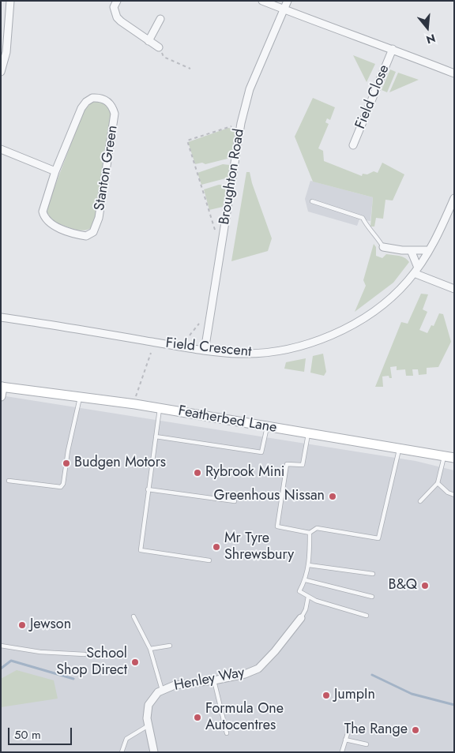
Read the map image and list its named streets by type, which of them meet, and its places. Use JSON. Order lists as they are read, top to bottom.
{
  "streets": {
    "street": [
      "Field Close",
      "Stanton Green",
      "Broughton Road",
      "Field Crescent",
      "Featherbed Lane",
      "Henley Way"
    ]
  },
  "crossings": [
    ["Broughton Road", "Field Crescent"]
  ],
  "places": [
    "Budgen Motors",
    "Rybrook Mini",
    "Greenhous Nissan",
    "Mr Tyre Shrewsbury",
    "B&Q",
    "Jewson",
    "School Shop Direct",
    "JumpIn",
    "Formula One Autocentres",
    "The Range"
  ],
  "scale_bar": "50 m",
  "north": "bottom"
}
